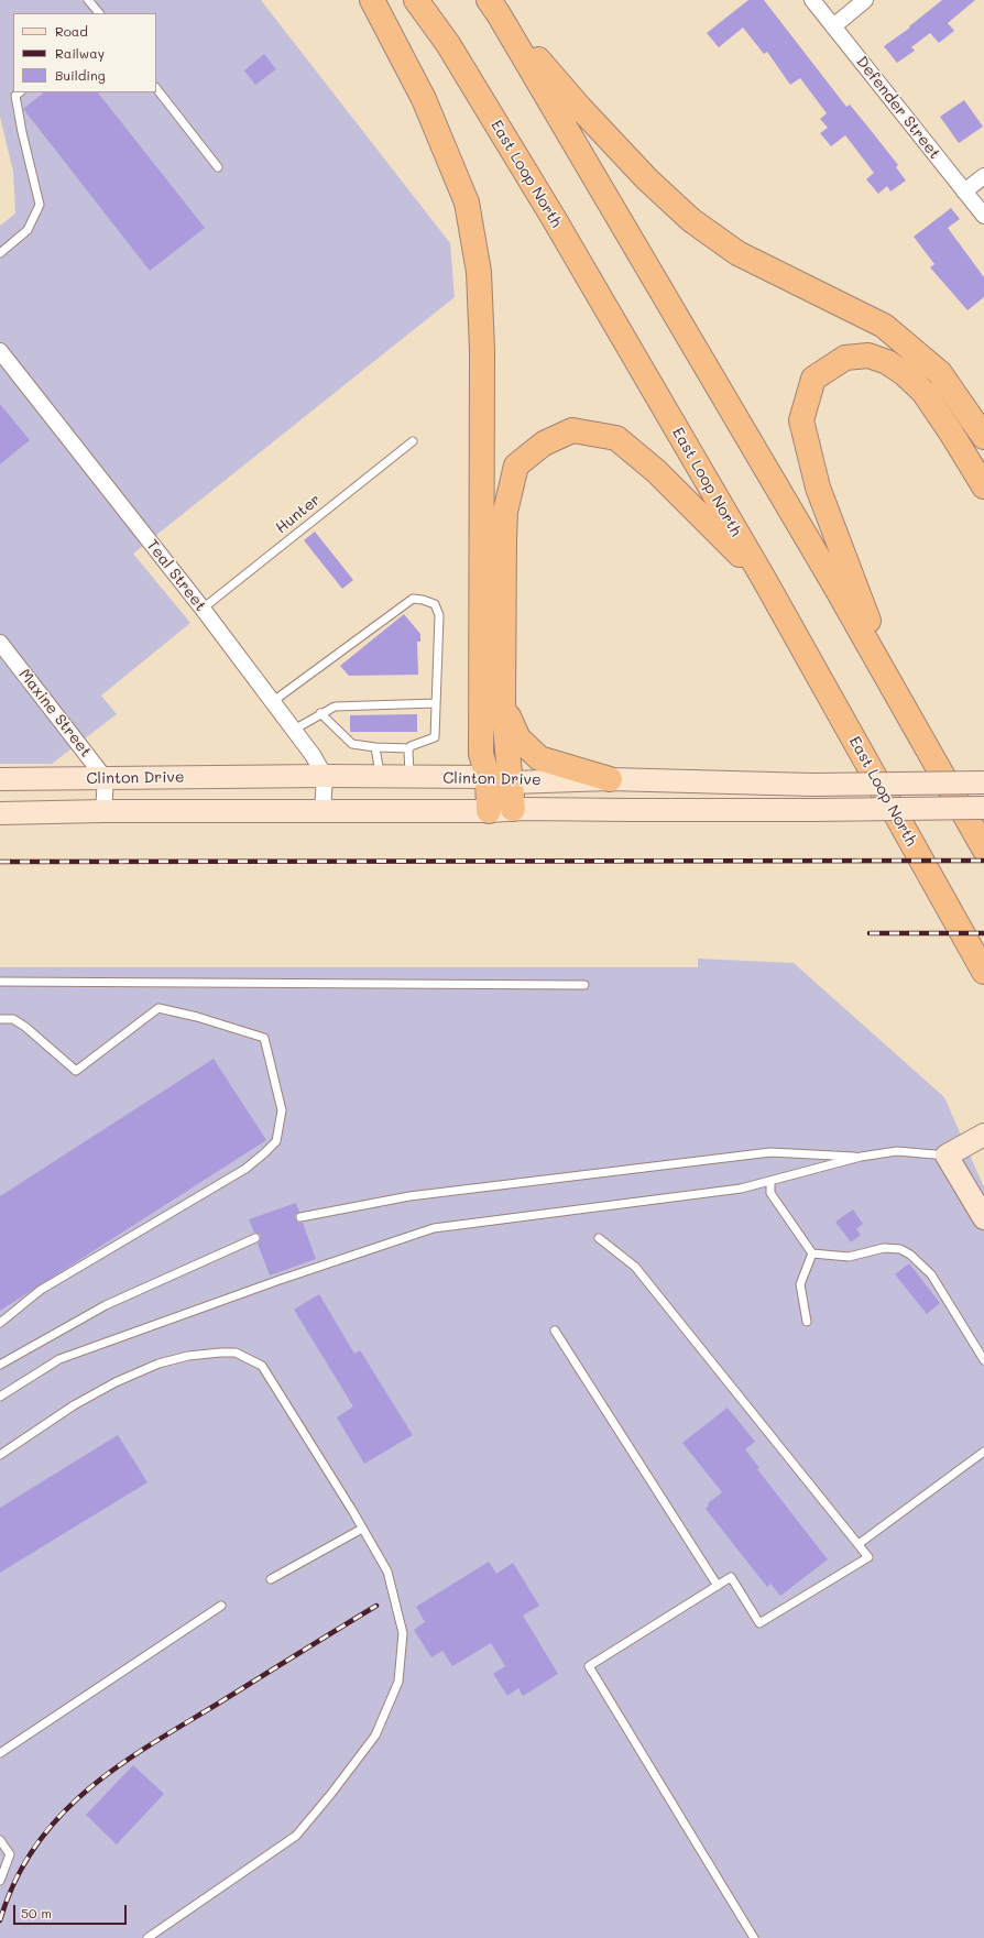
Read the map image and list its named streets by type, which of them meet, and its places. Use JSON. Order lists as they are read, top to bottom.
{
  "streets": {
    "highway": ["East Loop North"],
    "main road": ["Clinton Drive"],
    "street": ["Defender Street", "Teal Street", "Maxine Street"],
    "lane": ["Hunter"]
  },
  "crossings": [
    ["Hunter", "Teal Street"],
    ["Teal Street", "Clinton Drive"],
    ["Maxine Street", "Clinton Drive"]
  ],
  "legend": ["Road", "Railway", "Building"],
  "scale_bar": "50 m"
}
